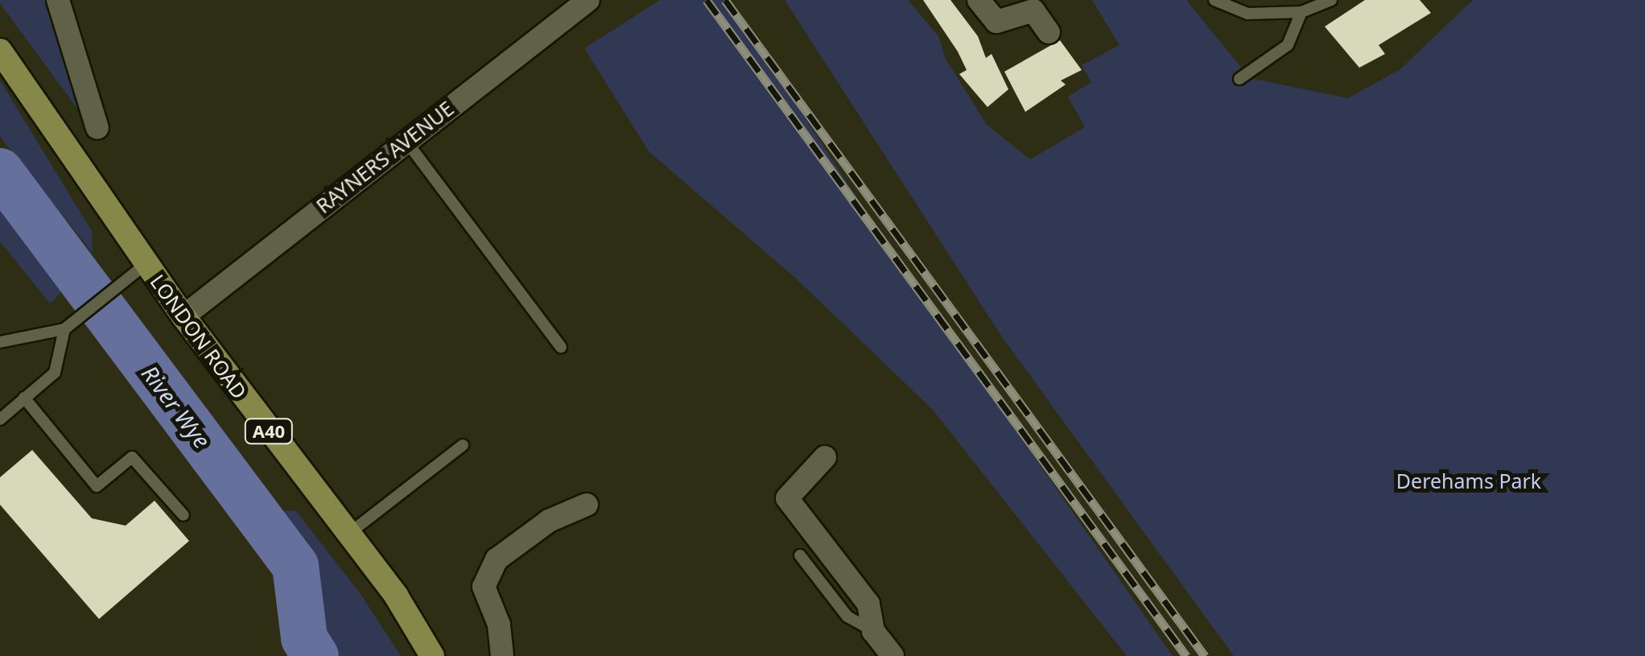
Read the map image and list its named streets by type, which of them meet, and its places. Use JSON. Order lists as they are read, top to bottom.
{
  "streets": {
    "main road": ["LONDON ROAD", "A40"],
    "street": ["RAYNERS AVENUE"]
  },
  "crossings": [
    ["RAYNERS AVENUE", "LONDON ROAD"]
  ],
  "water": ["River Wye"],
  "parks": ["Derehams Park"]
}
